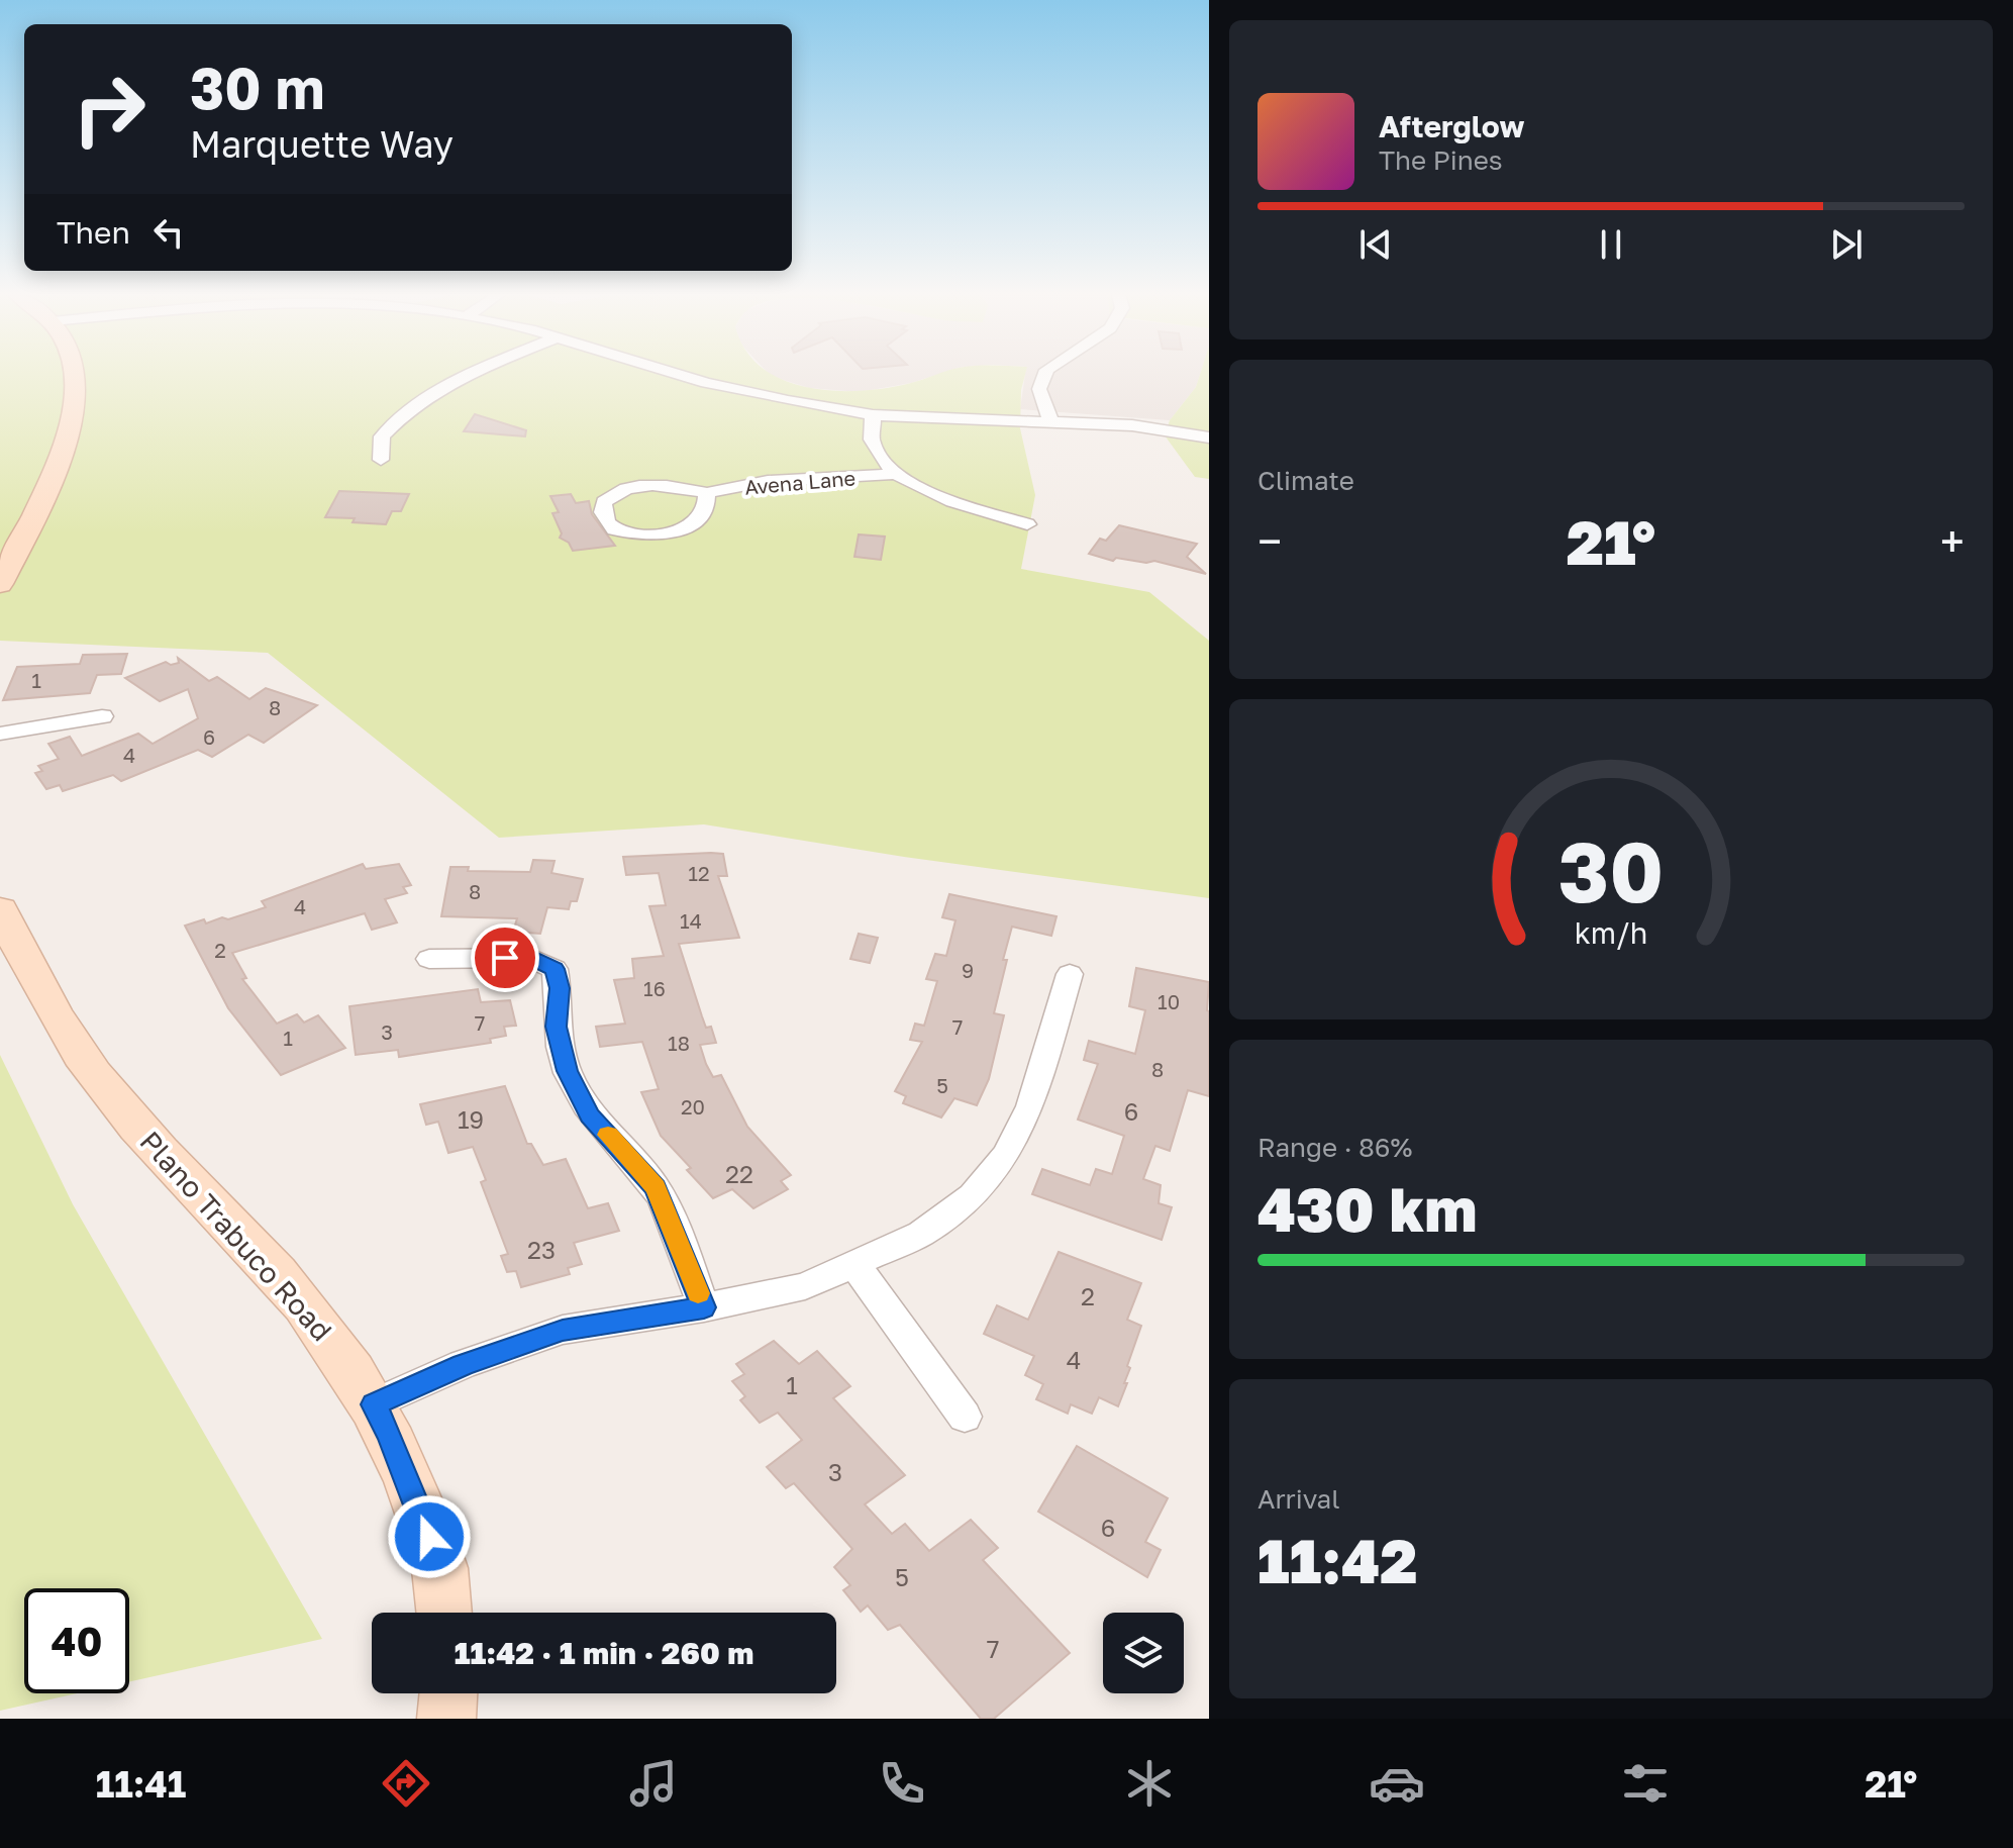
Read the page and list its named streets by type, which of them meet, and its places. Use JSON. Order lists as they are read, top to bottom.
{
  "streets": {
    "street": ["Avena Lane", "Plano Trabuco Road"]
  },
  "house_numbers": [
    "1",
    "8",
    "6",
    "4",
    "12",
    "8",
    "4",
    "14",
    "2",
    "9",
    "16",
    "10",
    "7",
    "7",
    "3",
    "1",
    "18",
    "8",
    "5",
    "20",
    "6",
    "19",
    "22",
    "23",
    "2",
    "4",
    "1",
    "3",
    "6",
    "5",
    "7"
  ],
  "page": {
    "turn": ["30 m", "Marquette Way"],
    "song": ["Afterglow", "The Pines"],
    "then": "Then",
    "tile": [
      "Climate",
      ["Range · 86%", "430 km"],
      ["Arrival", "11:42"]
    ],
    "heat": ["−", "21°", "+"],
    "limit": "40",
    "trip": "11:42 · 1 min · 260 m",
    "tabs": ["11:41", "21°"],
    "gauge": ["30", "km/h"]
  }
}
